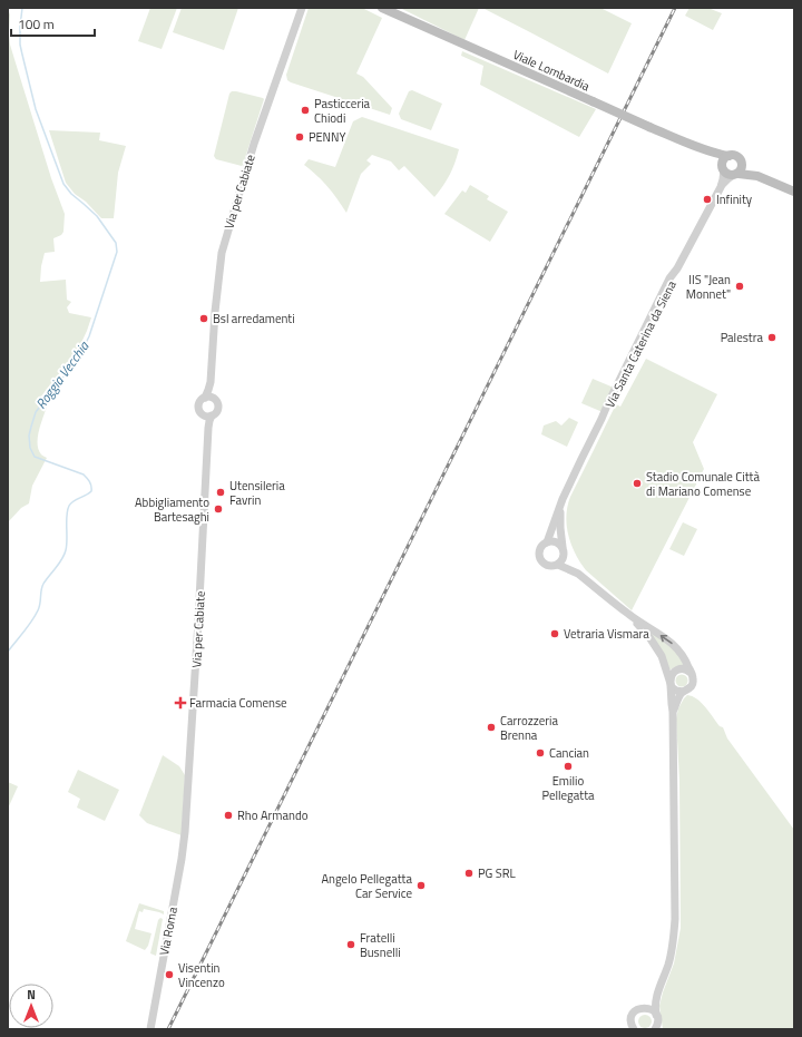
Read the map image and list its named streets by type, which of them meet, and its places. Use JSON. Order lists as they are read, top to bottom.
{
  "streets": {
    "main road": ["Viale Lombardia"],
    "street": ["Via per Cabiate", "Via Santa Caterina da Siena", "Via Roma"]
  },
  "crossings": [
    ["Viale Lombardia", "Via Santa Caterina da Siena"],
    ["Via per Cabiate", "Via Roma"]
  ],
  "water": ["Roggia Vecchia"],
  "places": {
    "other": [
      "Pasticceria Chiodi",
      "PENNY",
      "Infinity",
      "IIS \"Jean Monnet\"",
      "Bsl arredamenti",
      "Palestra",
      "Stadio Comunale Città di Mariano Comense",
      "Utensileria Favrin",
      "Abbigliamento Bartesaghi",
      "Vetraria Vismara",
      "Carrozzeria Brenna",
      "Cancian",
      "Emilio Pellegatta",
      "Rho Armando",
      "PG SRL",
      "Angelo Pellegatta Car Service",
      "Fratelli Busnelli",
      "Visentin Vincenzo"
    ],
    "health": ["Farmacia Comense"]
  },
  "scale_bar": "100 m",
  "north": "top"
}
